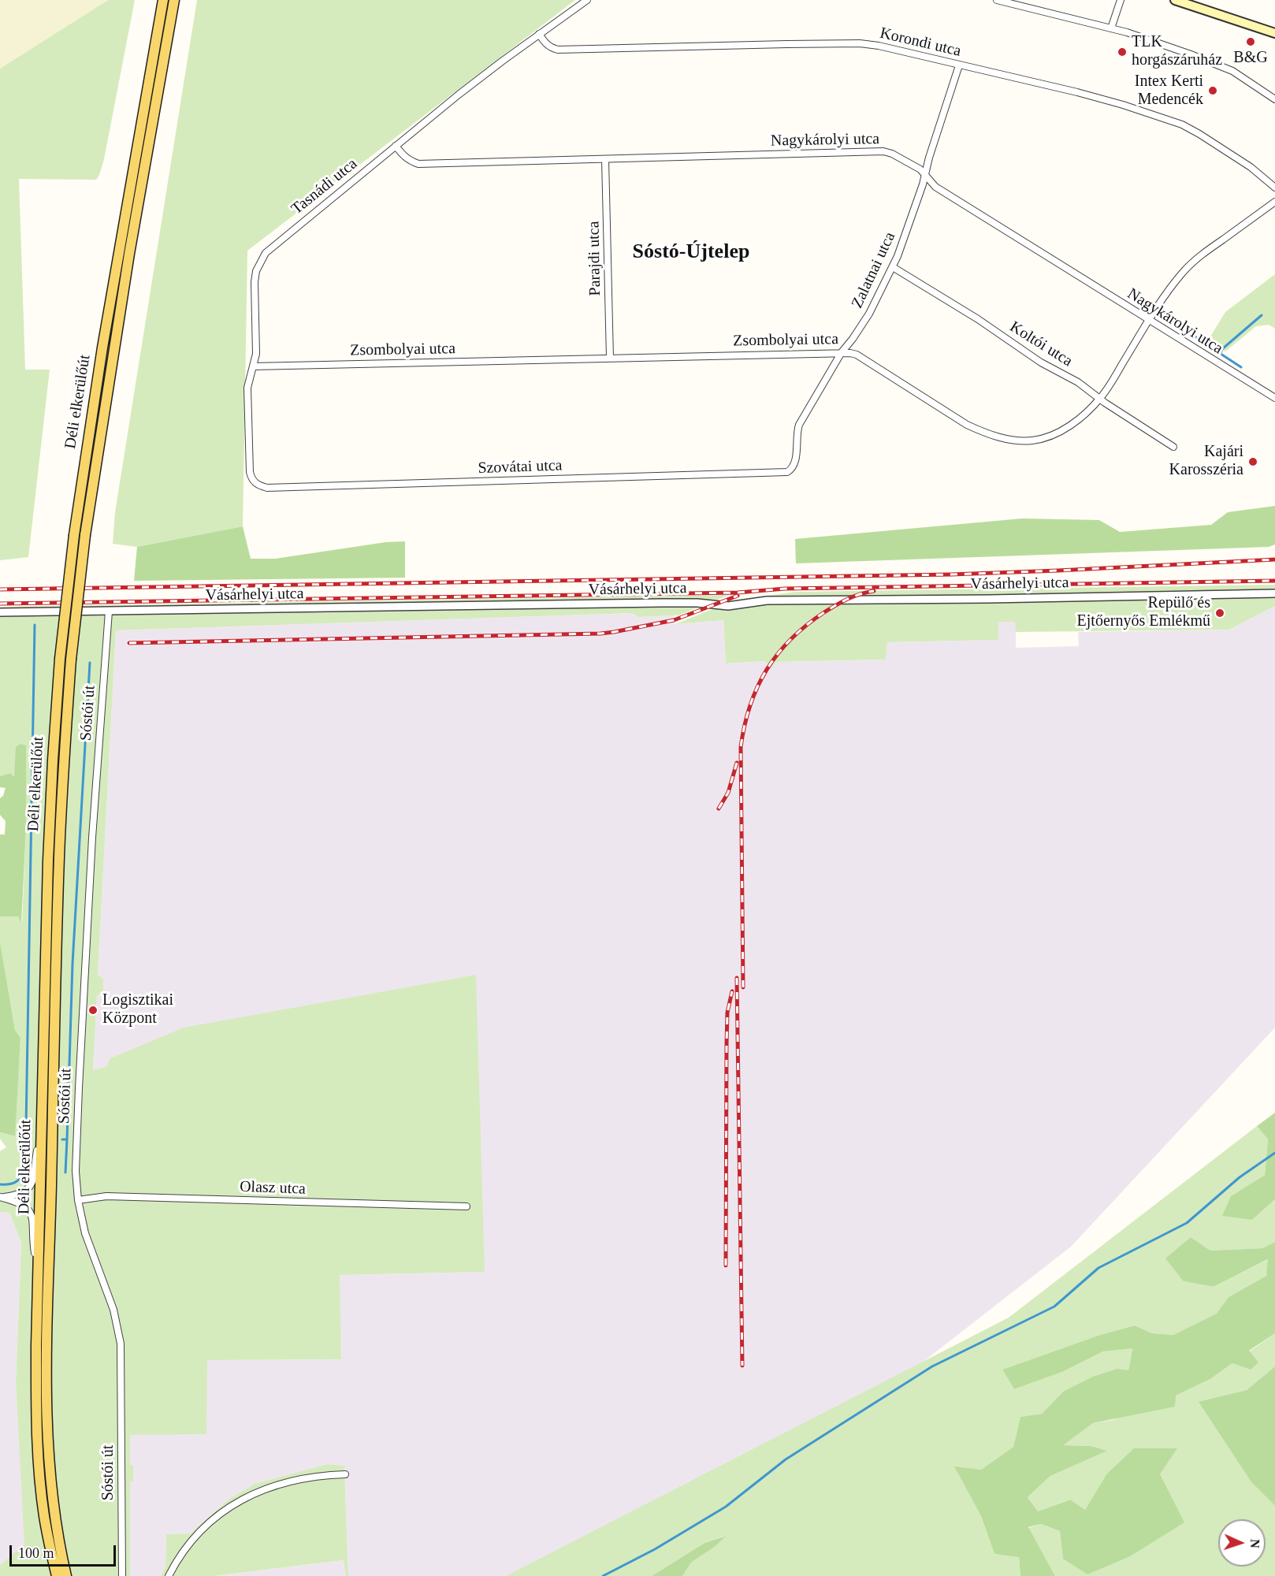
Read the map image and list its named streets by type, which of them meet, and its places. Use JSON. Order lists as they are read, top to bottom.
{
  "streets": {
    "main road": ["Déli elkerülőút"],
    "street": [
      "Korondi utca",
      "Nagykárolyi utca",
      "Tasnádi utca",
      "Parajdi utca",
      "Zalatnai utca",
      "Zsombolyai utca",
      "Koltói utca",
      "Szovátai utca",
      "Vásárhelyi utca",
      "Sóstói út",
      "Olasz utca"
    ]
  },
  "crossings": [
    ["Korondi utca", "Tasnádi utca"],
    ["Korondi utca", "Zalatnai utca"],
    ["Nagykárolyi utca", "Tasnádi utca"],
    ["Nagykárolyi utca", "Parajdi utca"],
    ["Nagykárolyi utca", "Zalatnai utca"],
    ["Nagykárolyi utca", "Zsombolyai utca"],
    ["Tasnádi utca", "Zsombolyai utca"],
    ["Tasnádi utca", "Szovátai utca"],
    ["Parajdi utca", "Zsombolyai utca"],
    ["Zalatnai utca", "Zsombolyai utca"],
    ["Zalatnai utca", "Koltói utca"],
    ["Zalatnai utca", "Szovátai utca"],
    ["Zsombolyai utca", "Koltói utca"],
    ["Vásárhelyi utca", "Sóstói út"],
    ["Sóstói út", "Olasz utca"]
  ],
  "districts": ["Sóstó-Újtelep"],
  "places": [
    "B&G",
    "TLK horgászáruház",
    "Intex Kerti Medencék",
    "Kajári Karosszéria",
    "Repülő és Ejtőernyős Emlékmű",
    "Logisztikai Központ"
  ],
  "scale_bar": "100 m",
  "north": "right"
}
